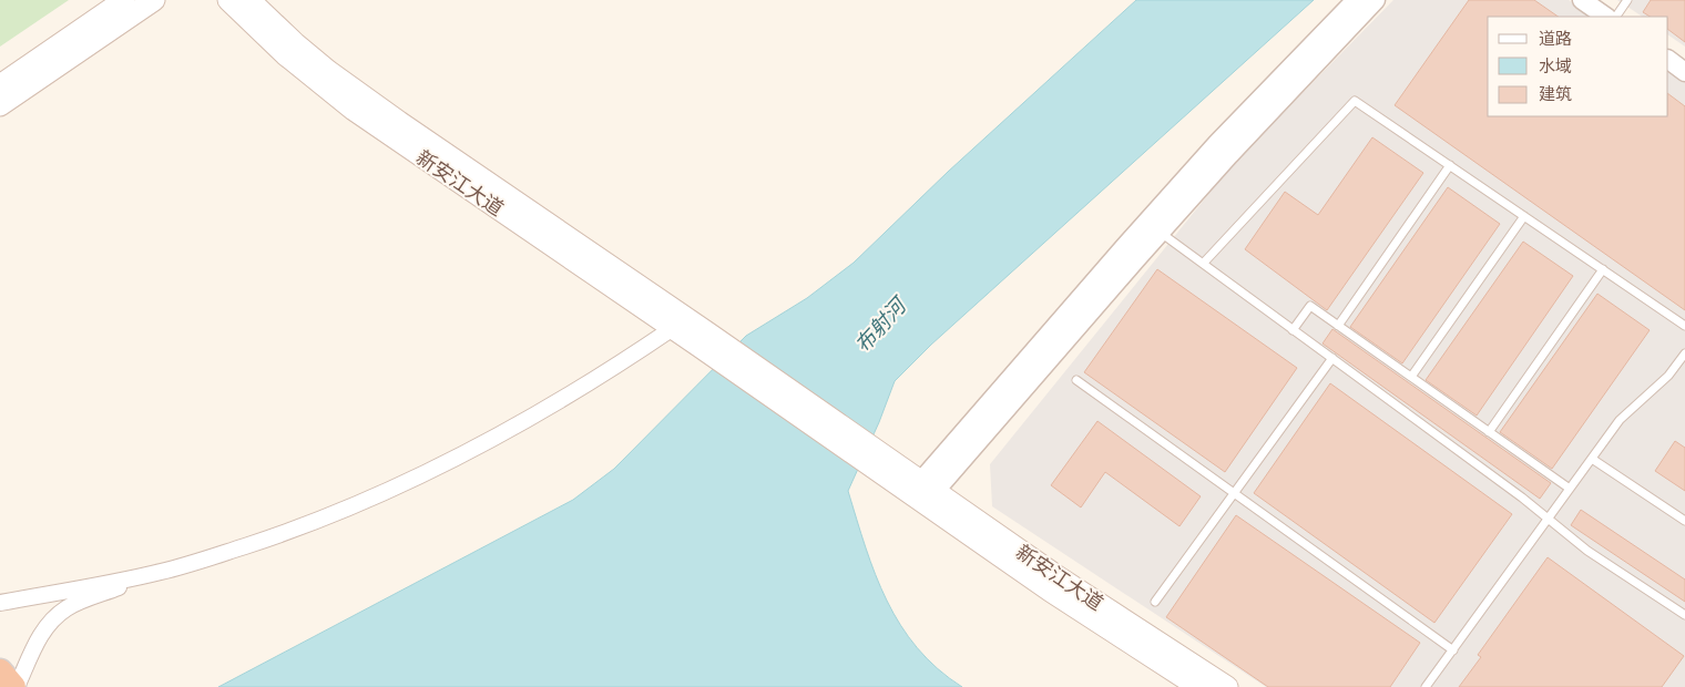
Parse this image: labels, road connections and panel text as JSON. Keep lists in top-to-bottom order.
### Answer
{
  "streets": {
    "main road": ["新安江大道"]
  },
  "water": ["布射河"],
  "legend": ["道路", "水域", "建筑"]
}
